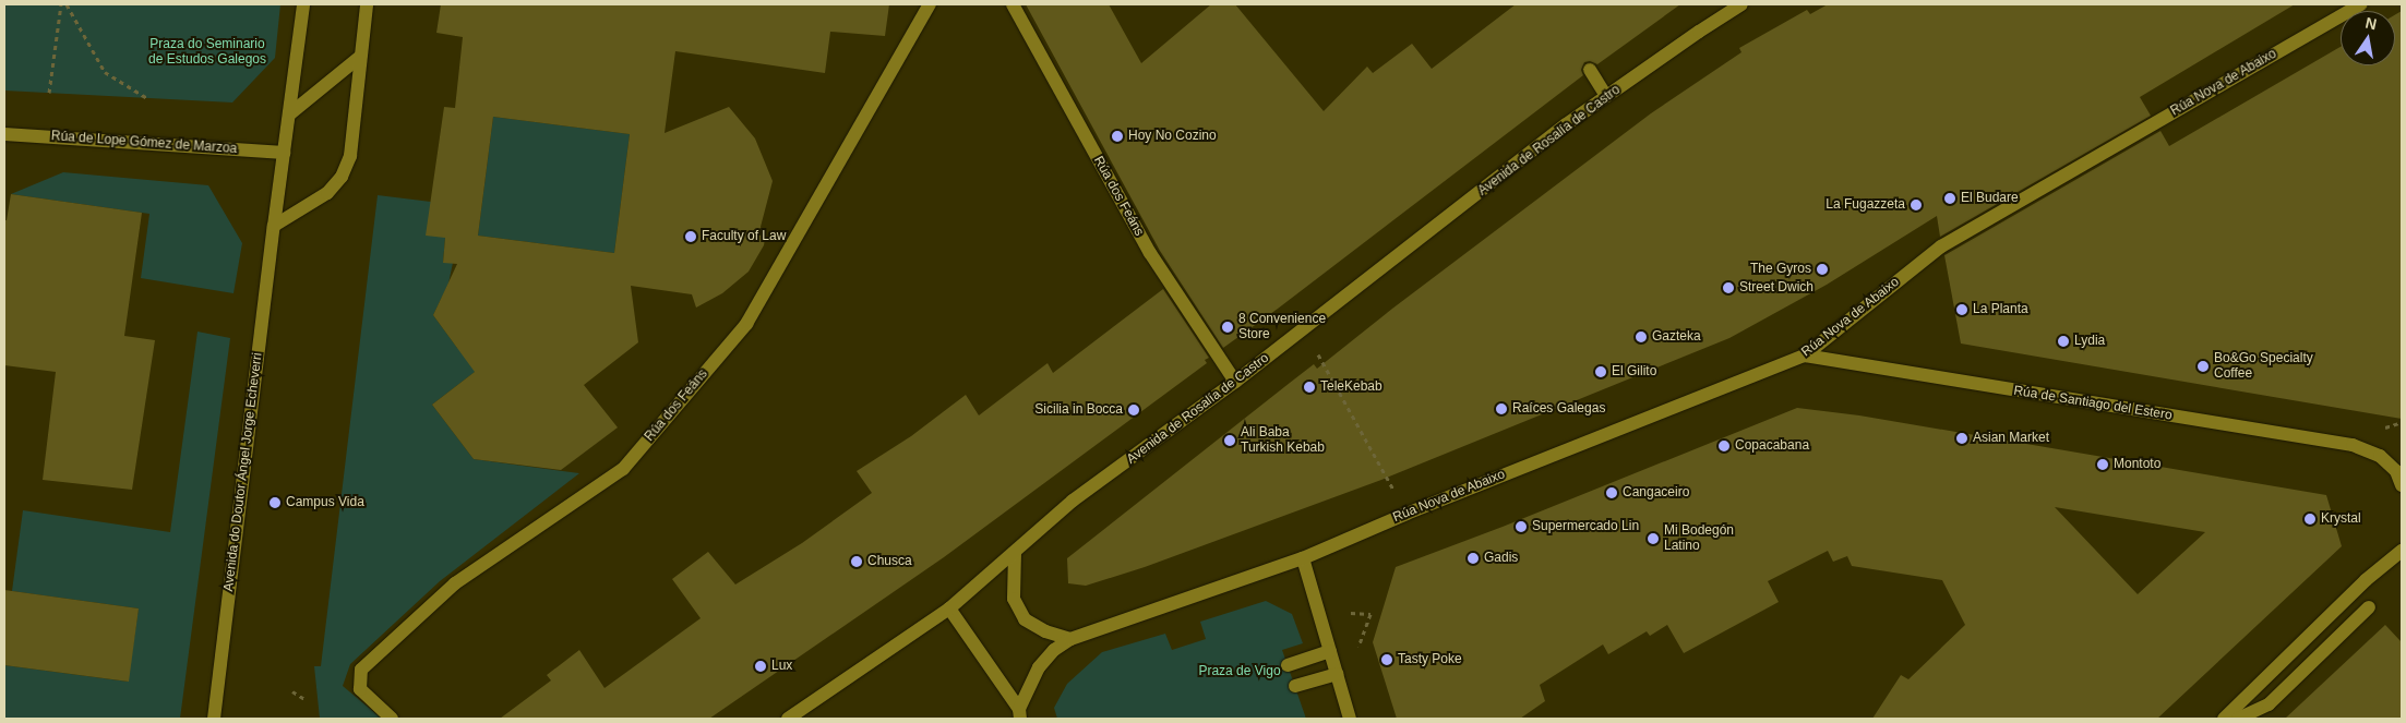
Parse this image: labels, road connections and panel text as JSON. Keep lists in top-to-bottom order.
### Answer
{
  "streets": {
    "street": [
      "Rúa Nova de Abaixo",
      "Avenida de Rosalía de Castro",
      "Rúa de Lope Gómez de Marzoa",
      "Rúa dos Feáns",
      "Rúa de Santiago del Estero",
      "Avenida do Doutor Ángel Jorge Echeverri"
    ]
  },
  "crossings": [
    ["Rúa Nova de Abaixo", "Rúa de Santiago del Estero"],
    ["Avenida de Rosalía de Castro", "Rúa dos Feáns"],
    ["Rúa de Lope Gómez de Marzoa", "Avenida do Doutor Ángel Jorge Echeverri"]
  ],
  "parks": ["Praza do Seminario de Estudos Galegos", "Praza de Vigo"],
  "places": [
    "Hoy No Cozino",
    "El Budare",
    "La Fugazzeta",
    "Faculty of Law",
    "The Gyros",
    "Street Dwich",
    "La Planta",
    "8 Convenience Store",
    "Gazteka",
    "Lydia",
    "Bo&Go Specialty Coffee",
    "El Gilito",
    "TeleKebab",
    "Raíces Galegas",
    "Sicilia in Bocca",
    "Asian Market",
    "Ali Baba Turkish Kebab",
    "Copacabana",
    "Montoto",
    "Cangaceiro",
    "Campus Vida",
    "Krystal",
    "Supermercado Lin",
    "Mi Bodegón Latino",
    "Gadis",
    "Chusca",
    "Tasty Poke",
    "Lux"
  ],
  "north": "top"
}
